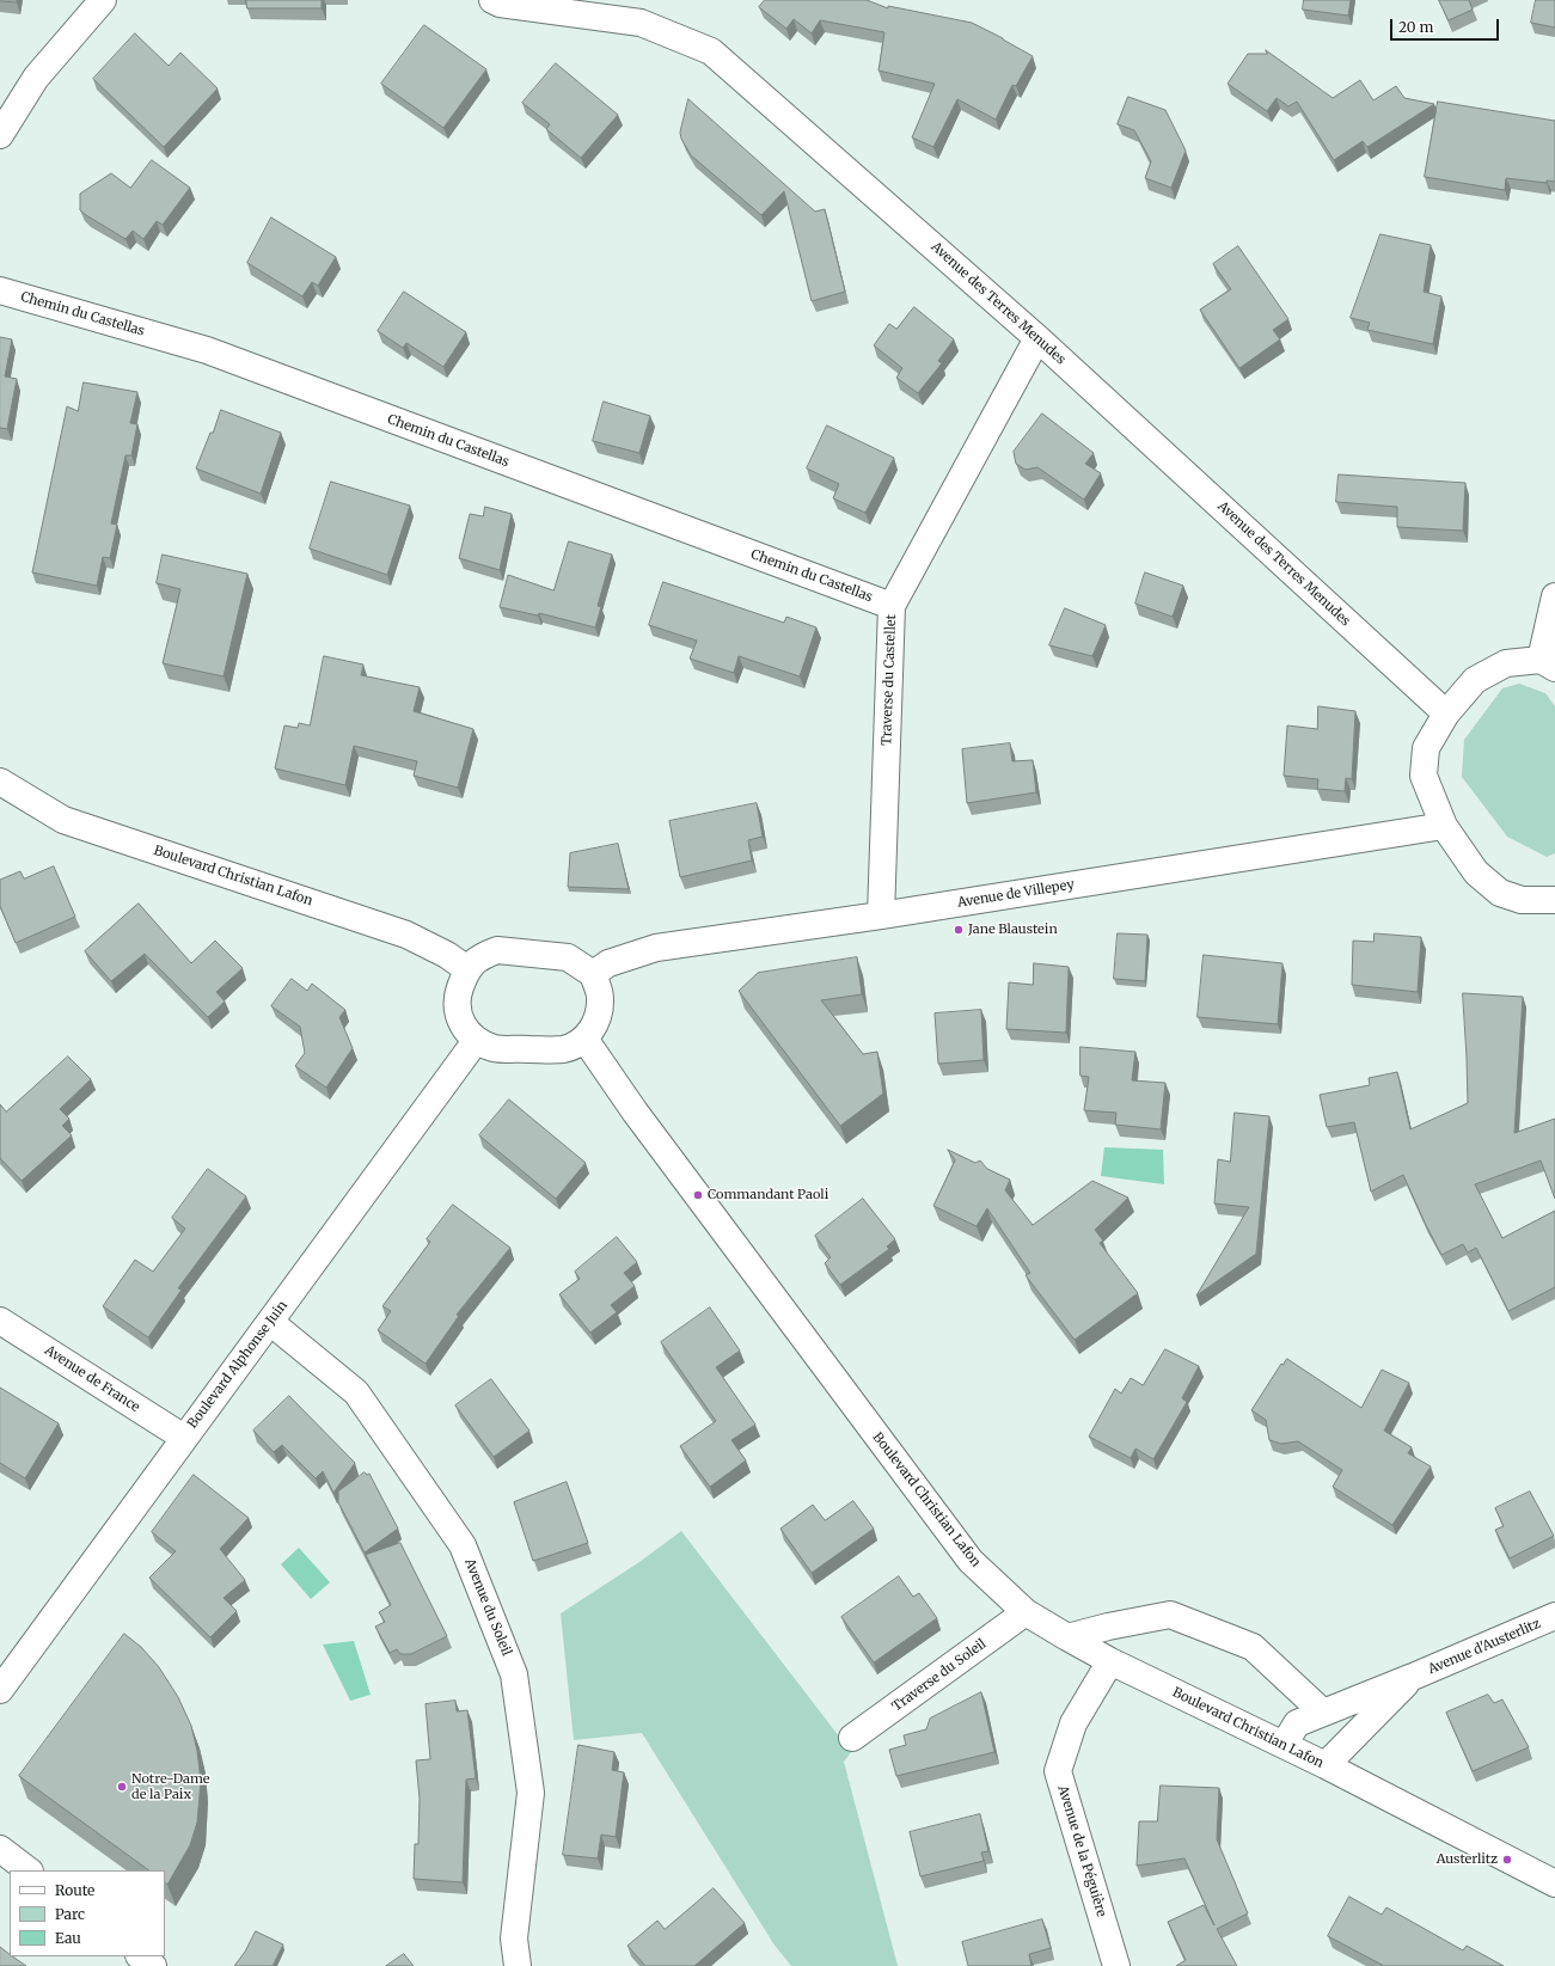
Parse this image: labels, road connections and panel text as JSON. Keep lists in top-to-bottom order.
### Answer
{
  "streets": {
    "street": [
      "Avenue des Terres Menudes",
      "Chemin du Castellas",
      "Traverse du Castellet",
      "Boulevard Christian Lafon",
      "Avenue de Villepey",
      "Boulevard Alphonse Juin",
      "Avenue de France",
      "Avenue du Soleil",
      "Avenue d'Austerlitz",
      "Traverse du Soleil",
      "Avenue de la Péguière"
    ]
  },
  "crossings": [
    ["Avenue des Terres Menudes", "Traverse du Castellet"],
    ["Chemin du Castellas", "Traverse du Castellet"],
    ["Traverse du Castellet", "Avenue de Villepey"],
    ["Boulevard Christian Lafon", "Avenue de Villepey"],
    ["Boulevard Christian Lafon", "Boulevard Alphonse Juin"],
    ["Boulevard Christian Lafon", "Avenue d'Austerlitz"],
    ["Boulevard Christian Lafon", "Traverse du Soleil"],
    ["Boulevard Christian Lafon", "Avenue de la Péguière"],
    ["Avenue de Villepey", "Boulevard Alphonse Juin"],
    ["Boulevard Alphonse Juin", "Avenue de France"],
    ["Boulevard Alphonse Juin", "Avenue du Soleil"]
  ],
  "places": [
    "Jane Blaustein",
    "Commandant Paoli",
    "Notre-Dame de la Paix",
    "Austerlitz"
  ],
  "legend": ["Route", "Parc", "Eau"],
  "scale_bar": "20 m"
}
